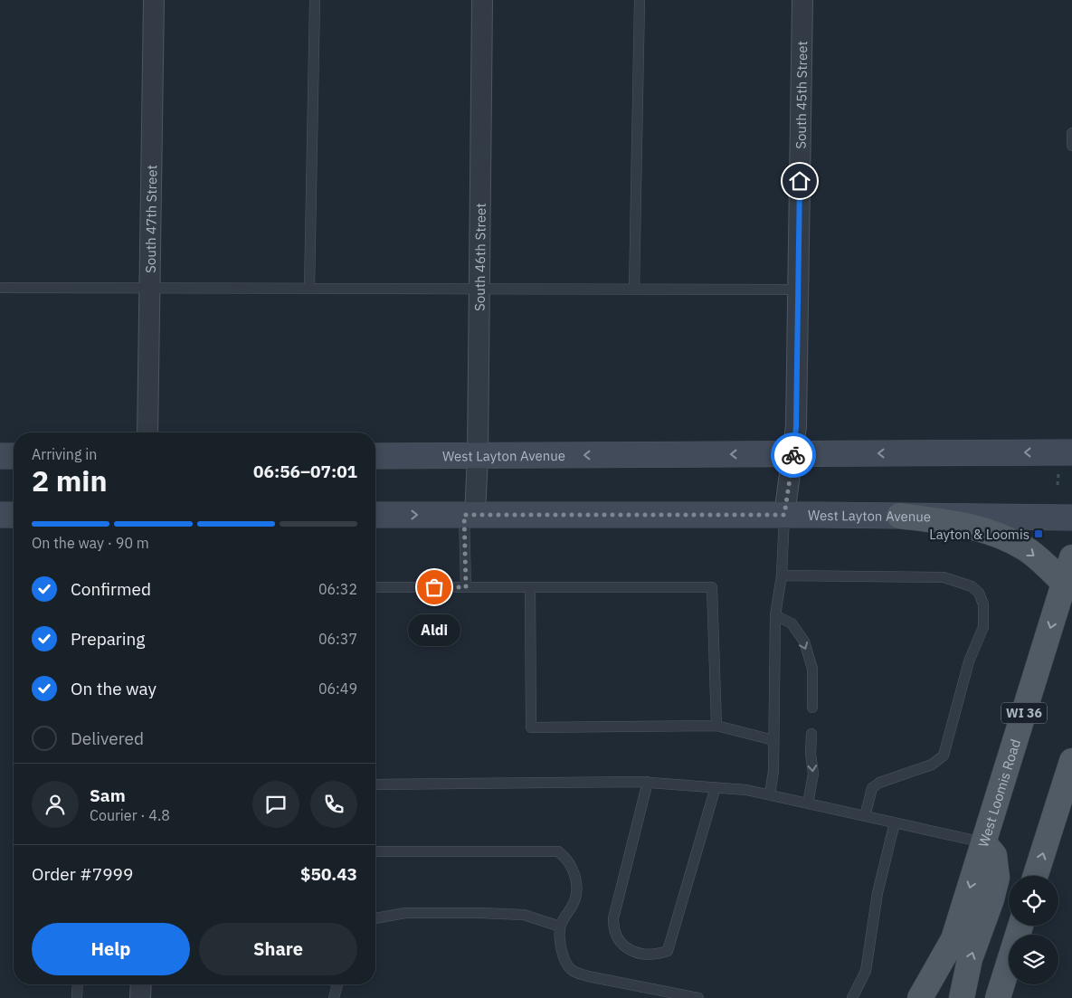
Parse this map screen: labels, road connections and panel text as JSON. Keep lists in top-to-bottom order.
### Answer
{
  "streets": {
    "main road": ["West Layton Avenue", "WI 36", "West Loomis Road"],
    "street": ["South 45th Street", "South 47th Street", "South 46th Street"]
  },
  "crossings": [
    ["South 45th Street", "West Layton Avenue"],
    ["South 46th Street", "West Layton Avenue"]
  ],
  "places": {
    "transit": ["Layton & Loomis"],
    "other": ["Aldi"]
  },
  "page": {
    "heading": ["2 min", "Arriving in", "06:56–07:01"],
    "panel": [
      "Sam",
      "Courier · 4.8",
      "Order #7999",
      "$50.43"
    ],
    "bar": "On the way · 90 m",
    "list": [
      ["Confirmed", "06:32"],
      ["Preparing", "06:37"],
      ["On the way", "06:49"],
      "Delivered"
    ],
    "bubble": "Aldi",
    "buttons": ["Help", "Share"]
  }
}
